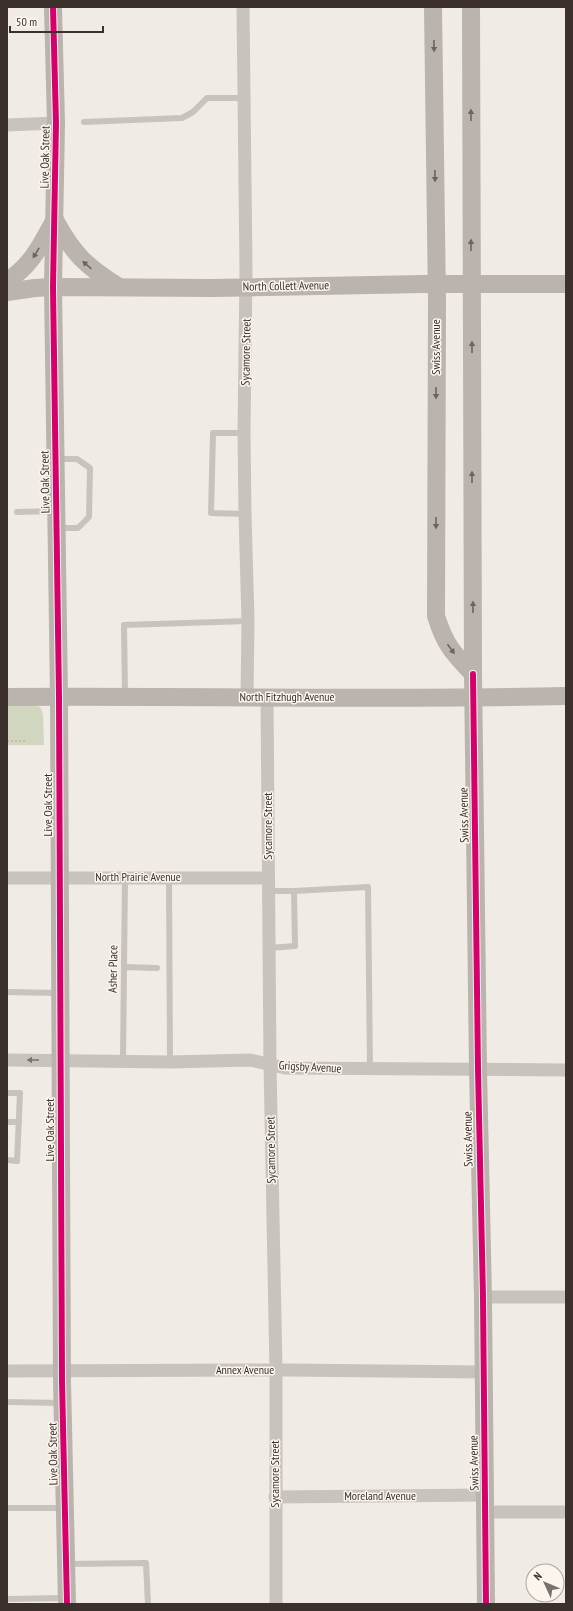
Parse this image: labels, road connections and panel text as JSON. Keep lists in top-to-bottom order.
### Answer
{
  "streets": {
    "street": [
      "Live Oak Street",
      "North Collett Avenue",
      "Swiss Avenue",
      "Sycamore Street",
      "North Fitzhugh Avenue",
      "North Prairie Avenue",
      "Grigsby Avenue",
      "Annex Avenue",
      "Moreland Avenue"
    ],
    "lane": ["Asher Place"]
  },
  "crossings": [
    ["Live Oak Street", "North Collett Avenue"],
    ["Live Oak Street", "North Fitzhugh Avenue"],
    ["Live Oak Street", "North Prairie Avenue"],
    ["Live Oak Street", "Grigsby Avenue"],
    ["Live Oak Street", "Annex Avenue"],
    ["North Collett Avenue", "Swiss Avenue"],
    ["North Collett Avenue", "Sycamore Street"],
    ["Swiss Avenue", "North Fitzhugh Avenue"],
    ["Swiss Avenue", "Grigsby Avenue"],
    ["Swiss Avenue", "Annex Avenue"],
    ["Swiss Avenue", "Moreland Avenue"],
    ["Sycamore Street", "North Fitzhugh Avenue"],
    ["Sycamore Street", "North Prairie Avenue"],
    ["Sycamore Street", "Grigsby Avenue"],
    ["Sycamore Street", "Annex Avenue"],
    ["Sycamore Street", "Moreland Avenue"],
    ["North Prairie Avenue", "Asher Place"],
    ["Asher Place", "Grigsby Avenue"]
  ],
  "scale_bar": "50 m",
  "north": "top left"
}
